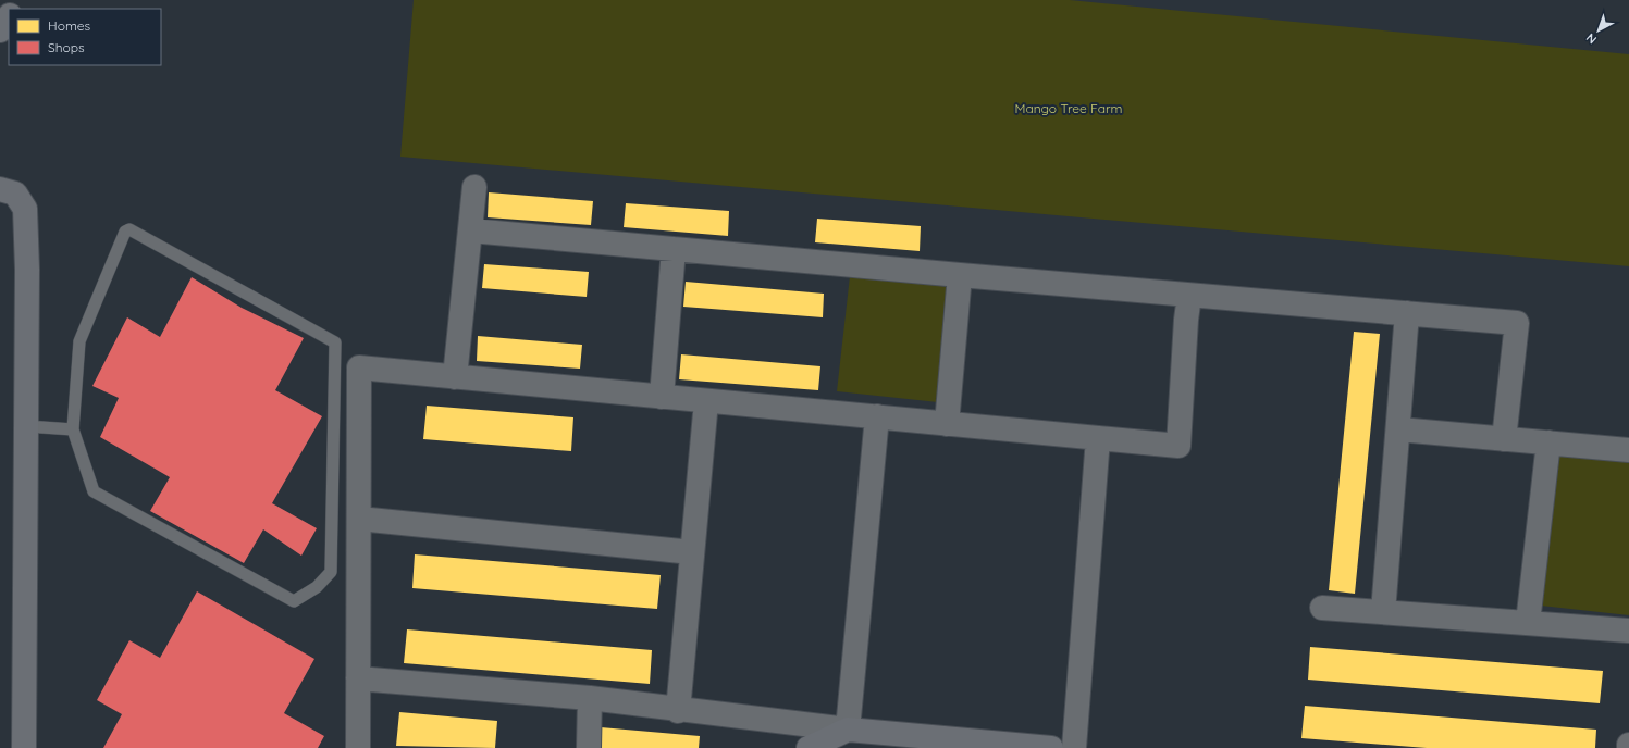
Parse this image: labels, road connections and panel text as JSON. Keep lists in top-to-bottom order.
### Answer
{
  "parks": ["Mango Tree Farm"],
  "legend": ["Homes", "Shops"],
  "north": "bottom left"
}
